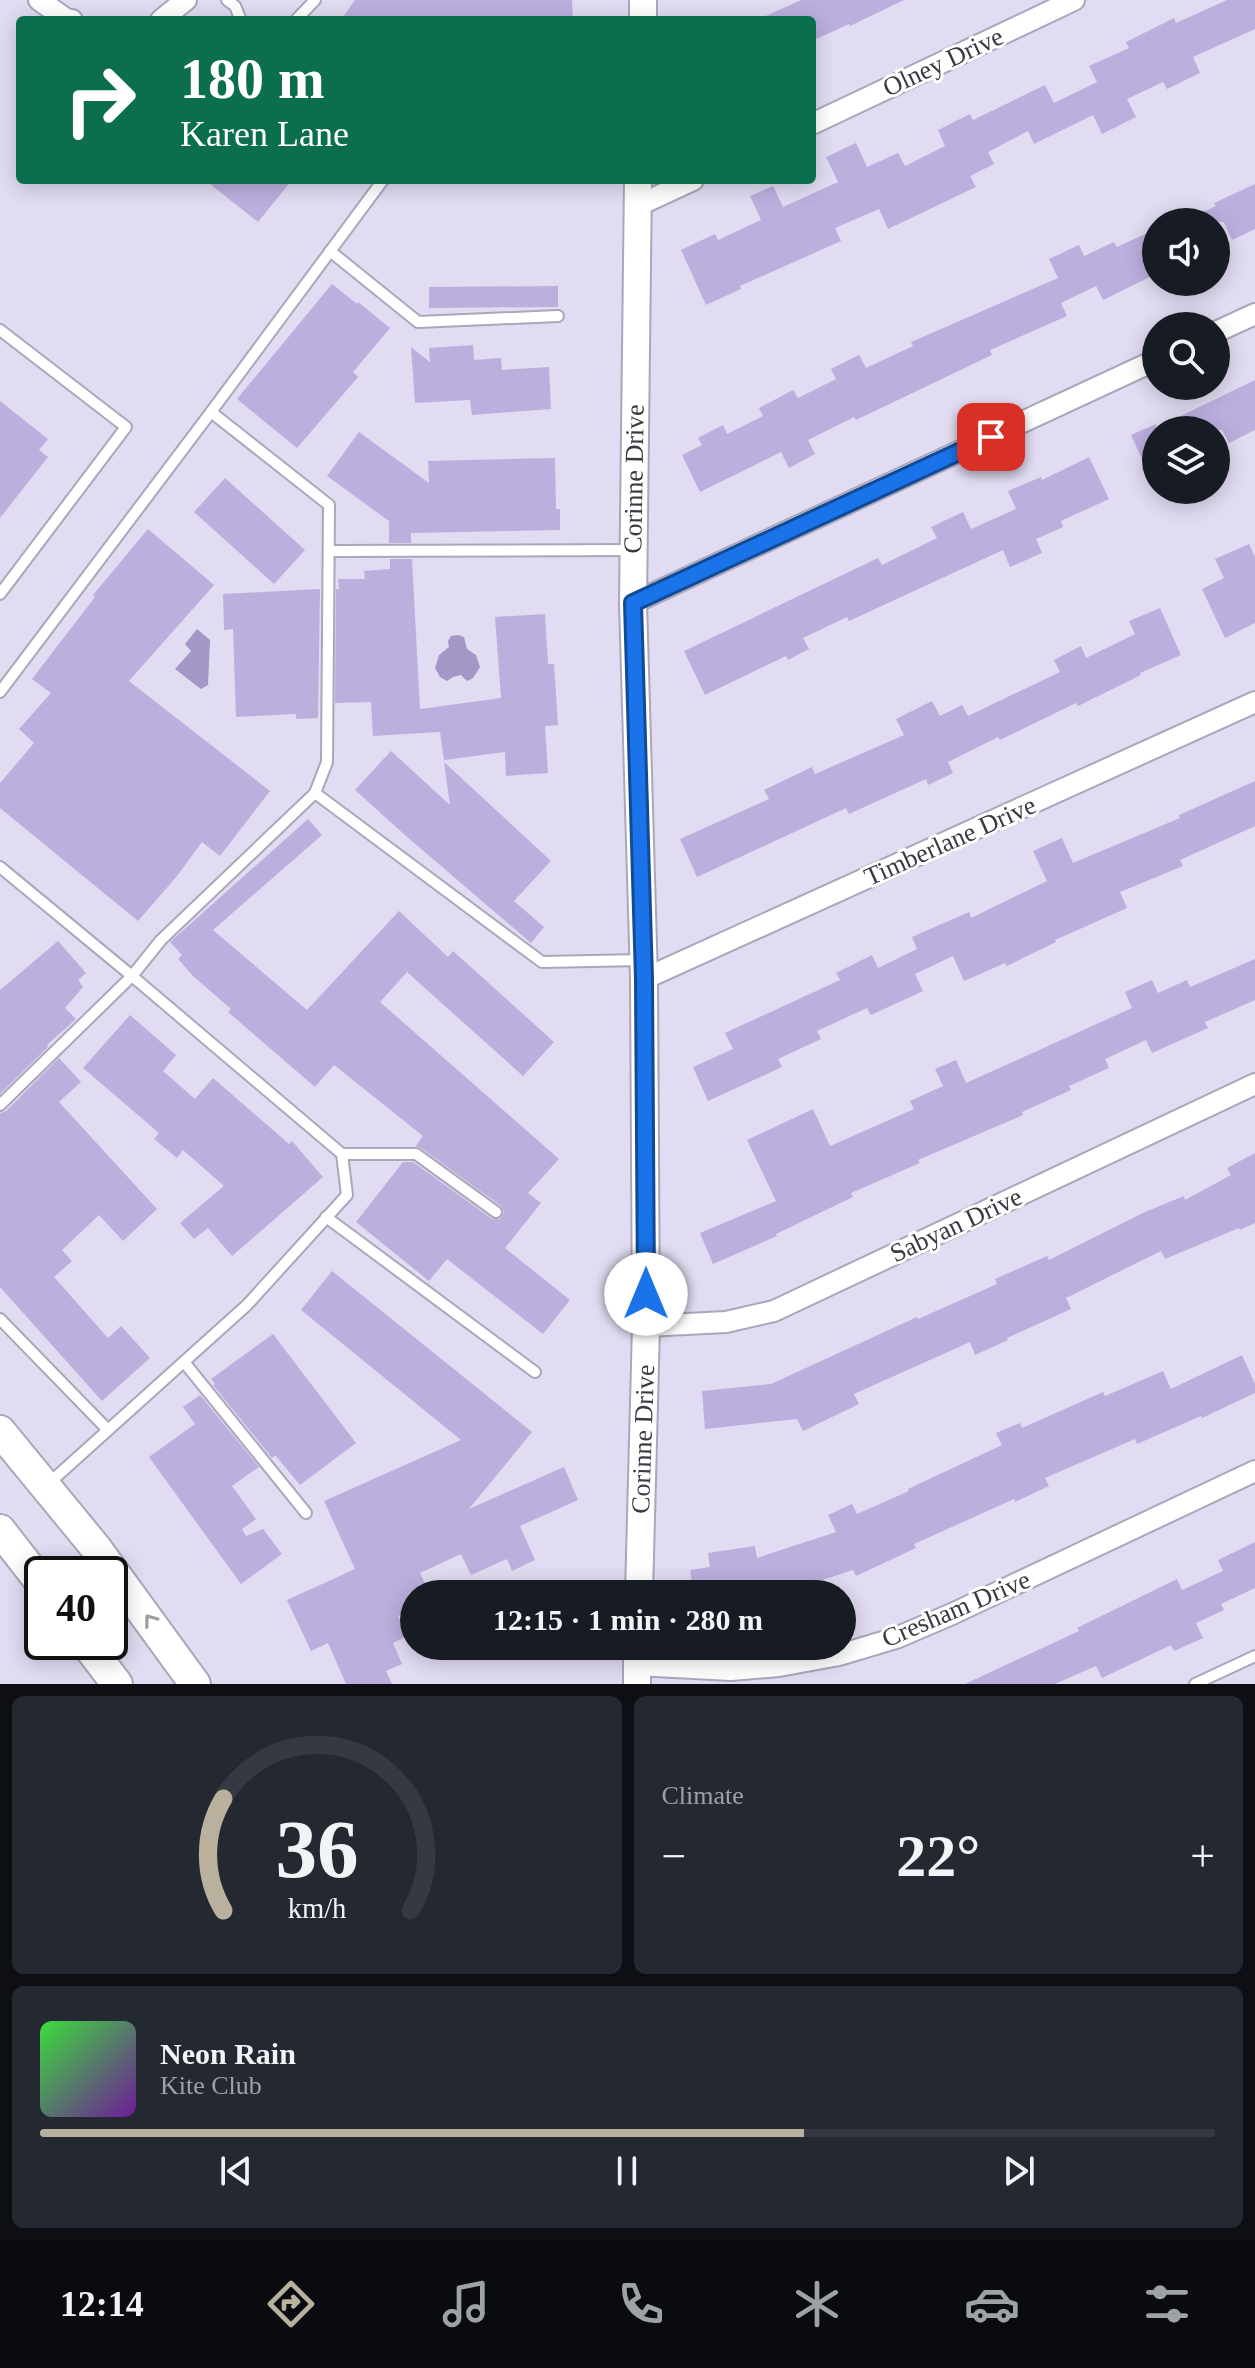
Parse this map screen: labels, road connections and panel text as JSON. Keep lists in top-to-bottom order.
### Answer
{
  "streets": {
    "street": [
      "Olney Drive",
      "Corinne Drive",
      "Timberlane Drive",
      "Sabyan Drive",
      "Cresham Drive"
    ]
  },
  "crossings": [
    ["Corinne Drive", "Timberlane Drive"],
    ["Corinne Drive", "Sabyan Drive"]
  ],
  "page": {
    "turn": ["180 m", "Karen Lane"],
    "limit": "40",
    "trip": "12:15 · 1 min · 280 m",
    "tile": "Climate",
    "heat": ["−", "22°", "+"],
    "song": ["Neon Rain", "Kite Club"],
    "tabs": "12:14",
    "gauge": ["36", "km/h"]
  }
}
